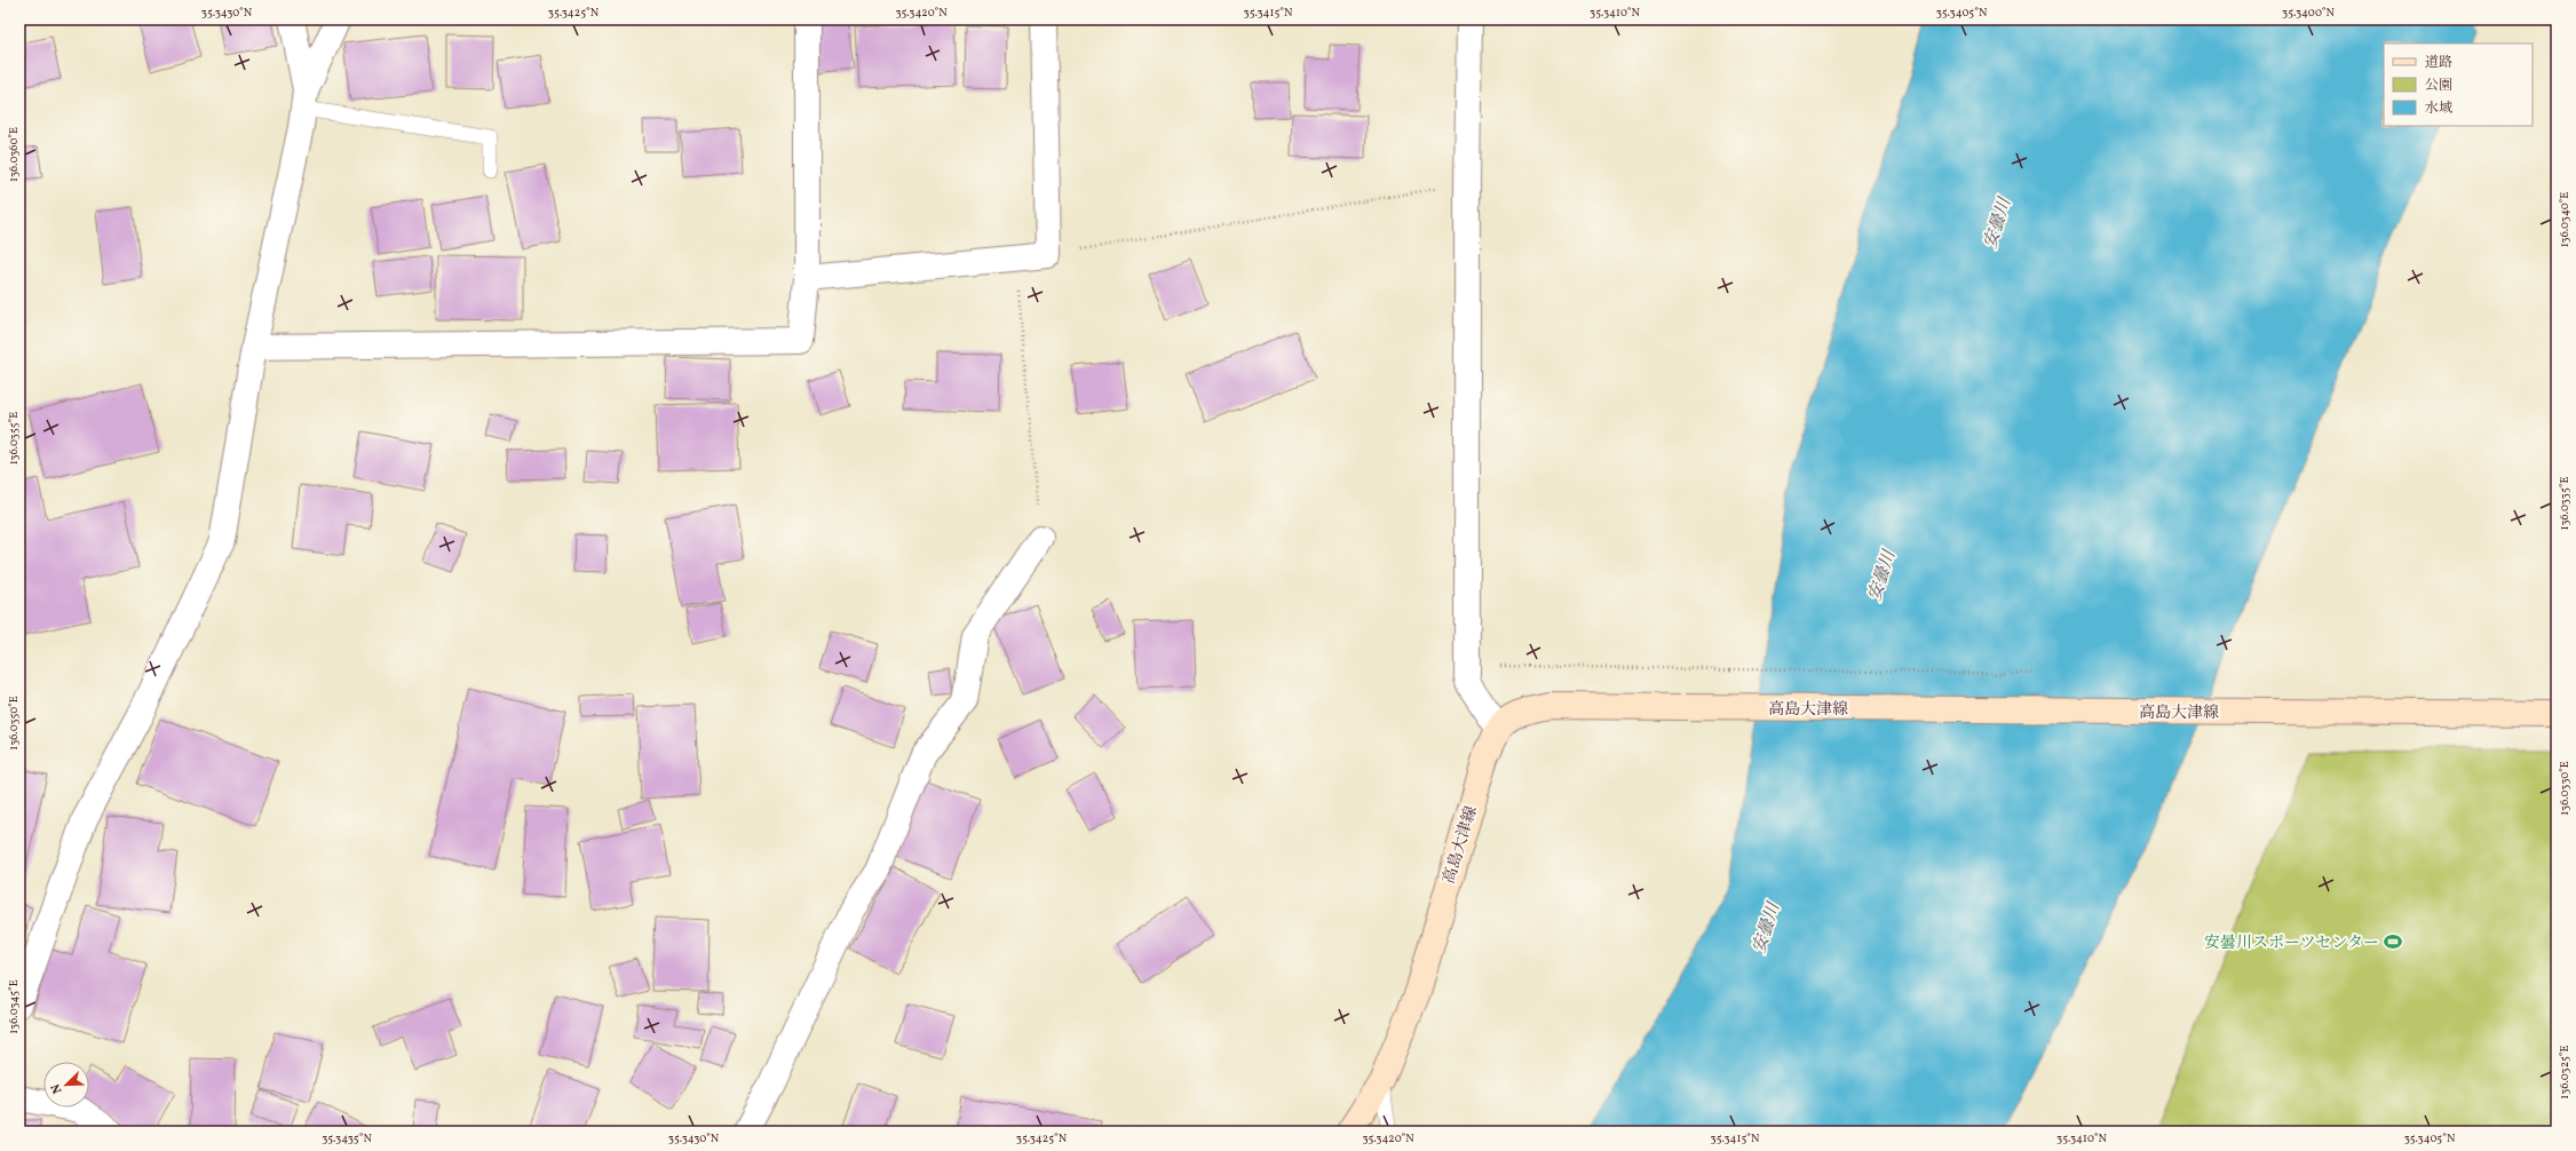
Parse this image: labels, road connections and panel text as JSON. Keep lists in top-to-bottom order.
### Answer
{
  "streets": {
    "main road": ["高島大津線"]
  },
  "water": ["安曇川"],
  "places": {
    "sports": ["安曇川スポーツセンター"]
  },
  "legend": ["道路", "公園", "水域"],
  "north": "bottom left",
  "coordinates": [
    "35.3430°N",
    "35.3425°N",
    "35.3420°N",
    "35.3415°N",
    "35.3410°N",
    "35.3405°N",
    "35.3400°N",
    "136.0360°E",
    "136.0340°E",
    "136.0355°E",
    "136.0335°E",
    "136.0350°E",
    "136.0330°E",
    "136.0345°E",
    "136.0325°E",
    "35.3435°N"
  ]
}
